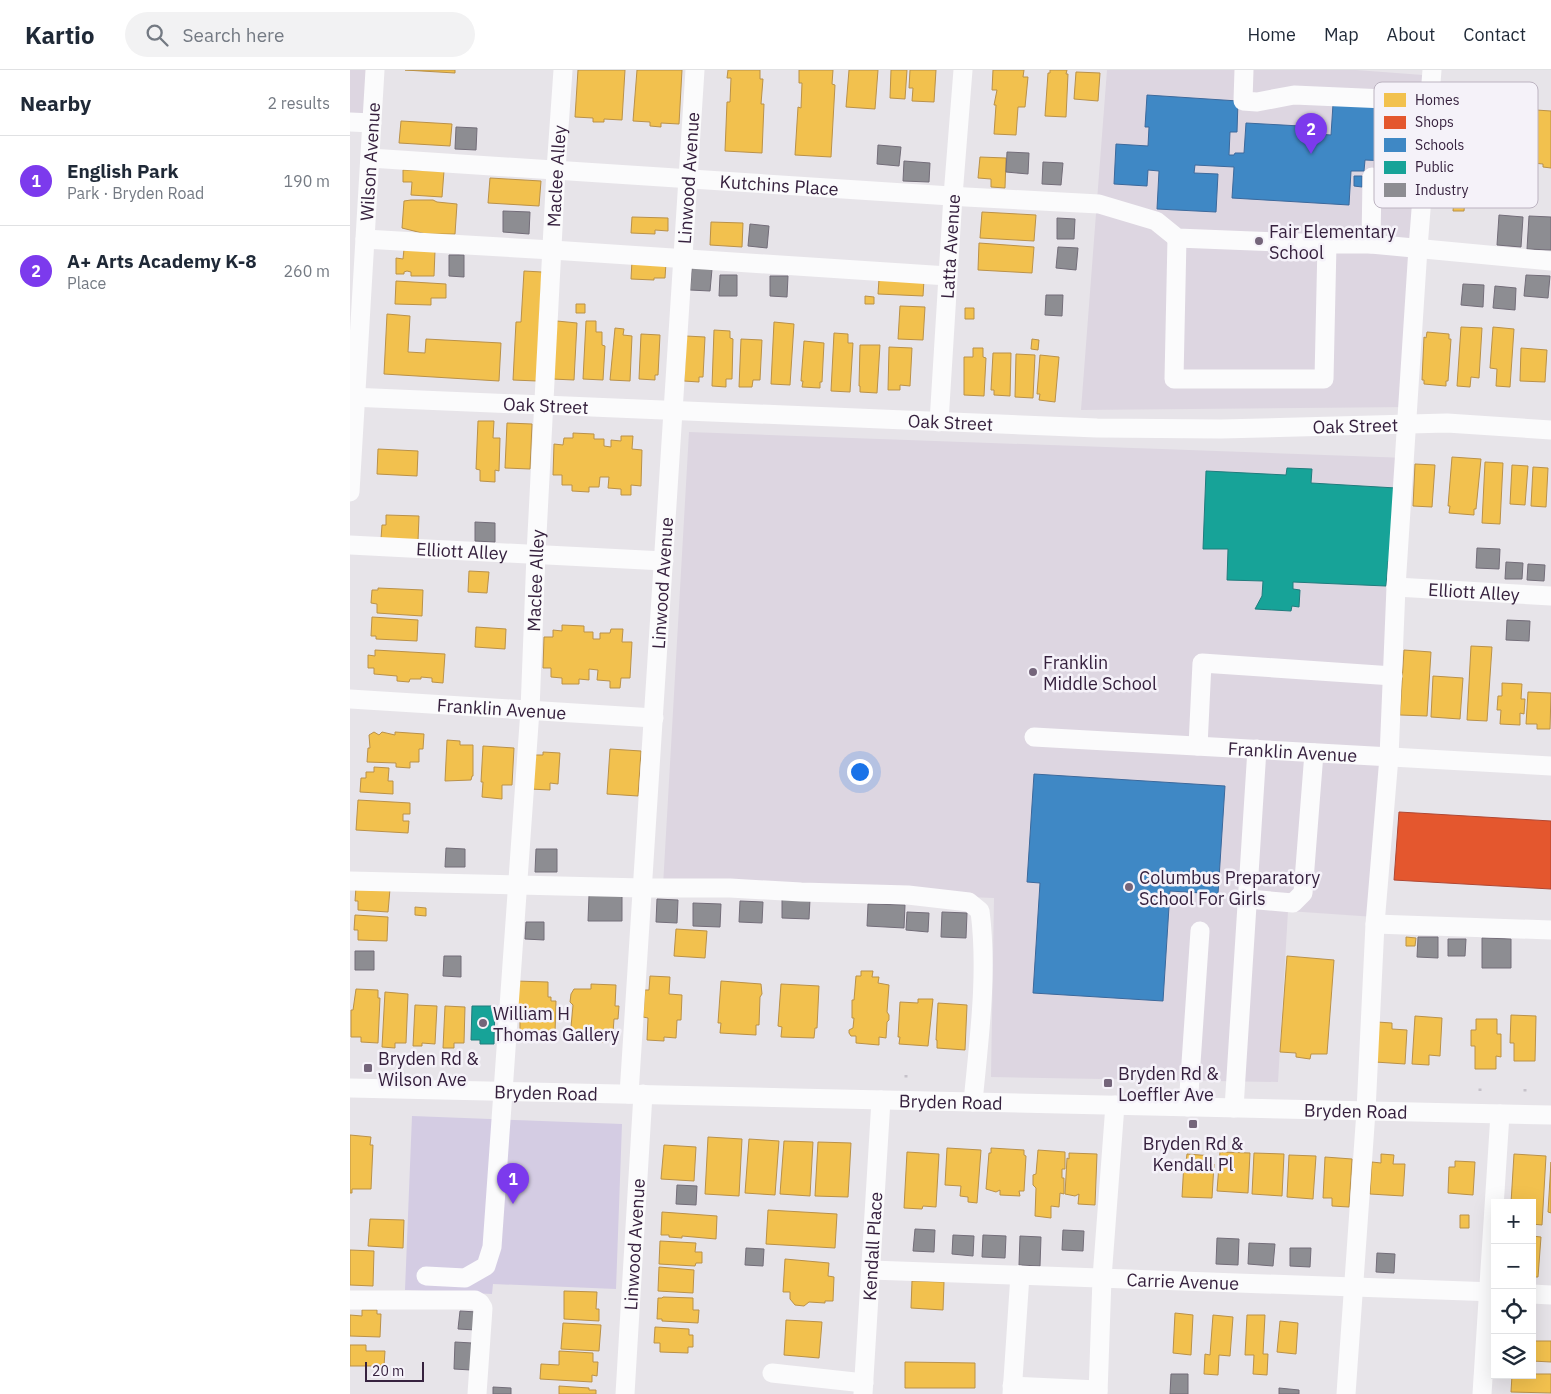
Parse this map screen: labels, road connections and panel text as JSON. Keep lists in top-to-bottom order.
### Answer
{
  "streets": {
    "street": [
      "Wilson Avenue",
      "Maclee Alley",
      "Linwood Avenue",
      "Kutchins Place",
      "Latta Avenue",
      "Oak Street",
      "Elliott Alley",
      "Franklin Avenue",
      "Bryden Road",
      "Kendall Place",
      "Carrie Avenue"
    ]
  },
  "crossings": [
    ["Wilson Avenue", "Kutchins Place"],
    ["Wilson Avenue", "Oak Street"],
    ["Maclee Alley", "Kutchins Place"],
    ["Maclee Alley", "Oak Street"],
    ["Maclee Alley", "Elliott Alley"],
    ["Maclee Alley", "Franklin Avenue"],
    ["Maclee Alley", "Bryden Road"],
    ["Linwood Avenue", "Kutchins Place"],
    ["Linwood Avenue", "Oak Street"],
    ["Linwood Avenue", "Elliott Alley"],
    ["Linwood Avenue", "Franklin Avenue"],
    ["Linwood Avenue", "Bryden Road"],
    ["Kutchins Place", "Latta Avenue"],
    ["Latta Avenue", "Oak Street"],
    ["Bryden Road", "Kendall Place"],
    ["Kendall Place", "Carrie Avenue"]
  ],
  "places": {
    "other": [
      "Fair Elementary School",
      "Franklin Middle School",
      "Columbus Preparatory School For Girls",
      "William H Thomas Gallery"
    ],
    "transit": ["Bryden Rd & Wilson Ave", "Bryden Rd & Loeffler Ave", "Bryden Rd & Kendall Pl"]
  },
  "legend": [
    "Homes",
    "Shops",
    "Schools",
    "Public",
    "Industry"
  ],
  "scale_bar": "20 m",
  "page": {
    "header": "Kartio",
    "search": "Search here",
    "nav": [
      "Home",
      "Map",
      "About",
      "Contact"
    ],
    "heading": ["Nearby", "2 results"],
    "pins": ["2", "1"],
    "list": [
      {
        "mark": "1",
        "name": "English Park",
        "note": "Park · Bryden Road",
        "value": "190 m"
      },
      {
        "mark": "2",
        "name": "A+ Arts Academy K-8",
        "note": "Place",
        "value": "260 m"
      }
    ],
    "map_buttons": ["+", "−"],
    "scale": "20 m"
  }
}
